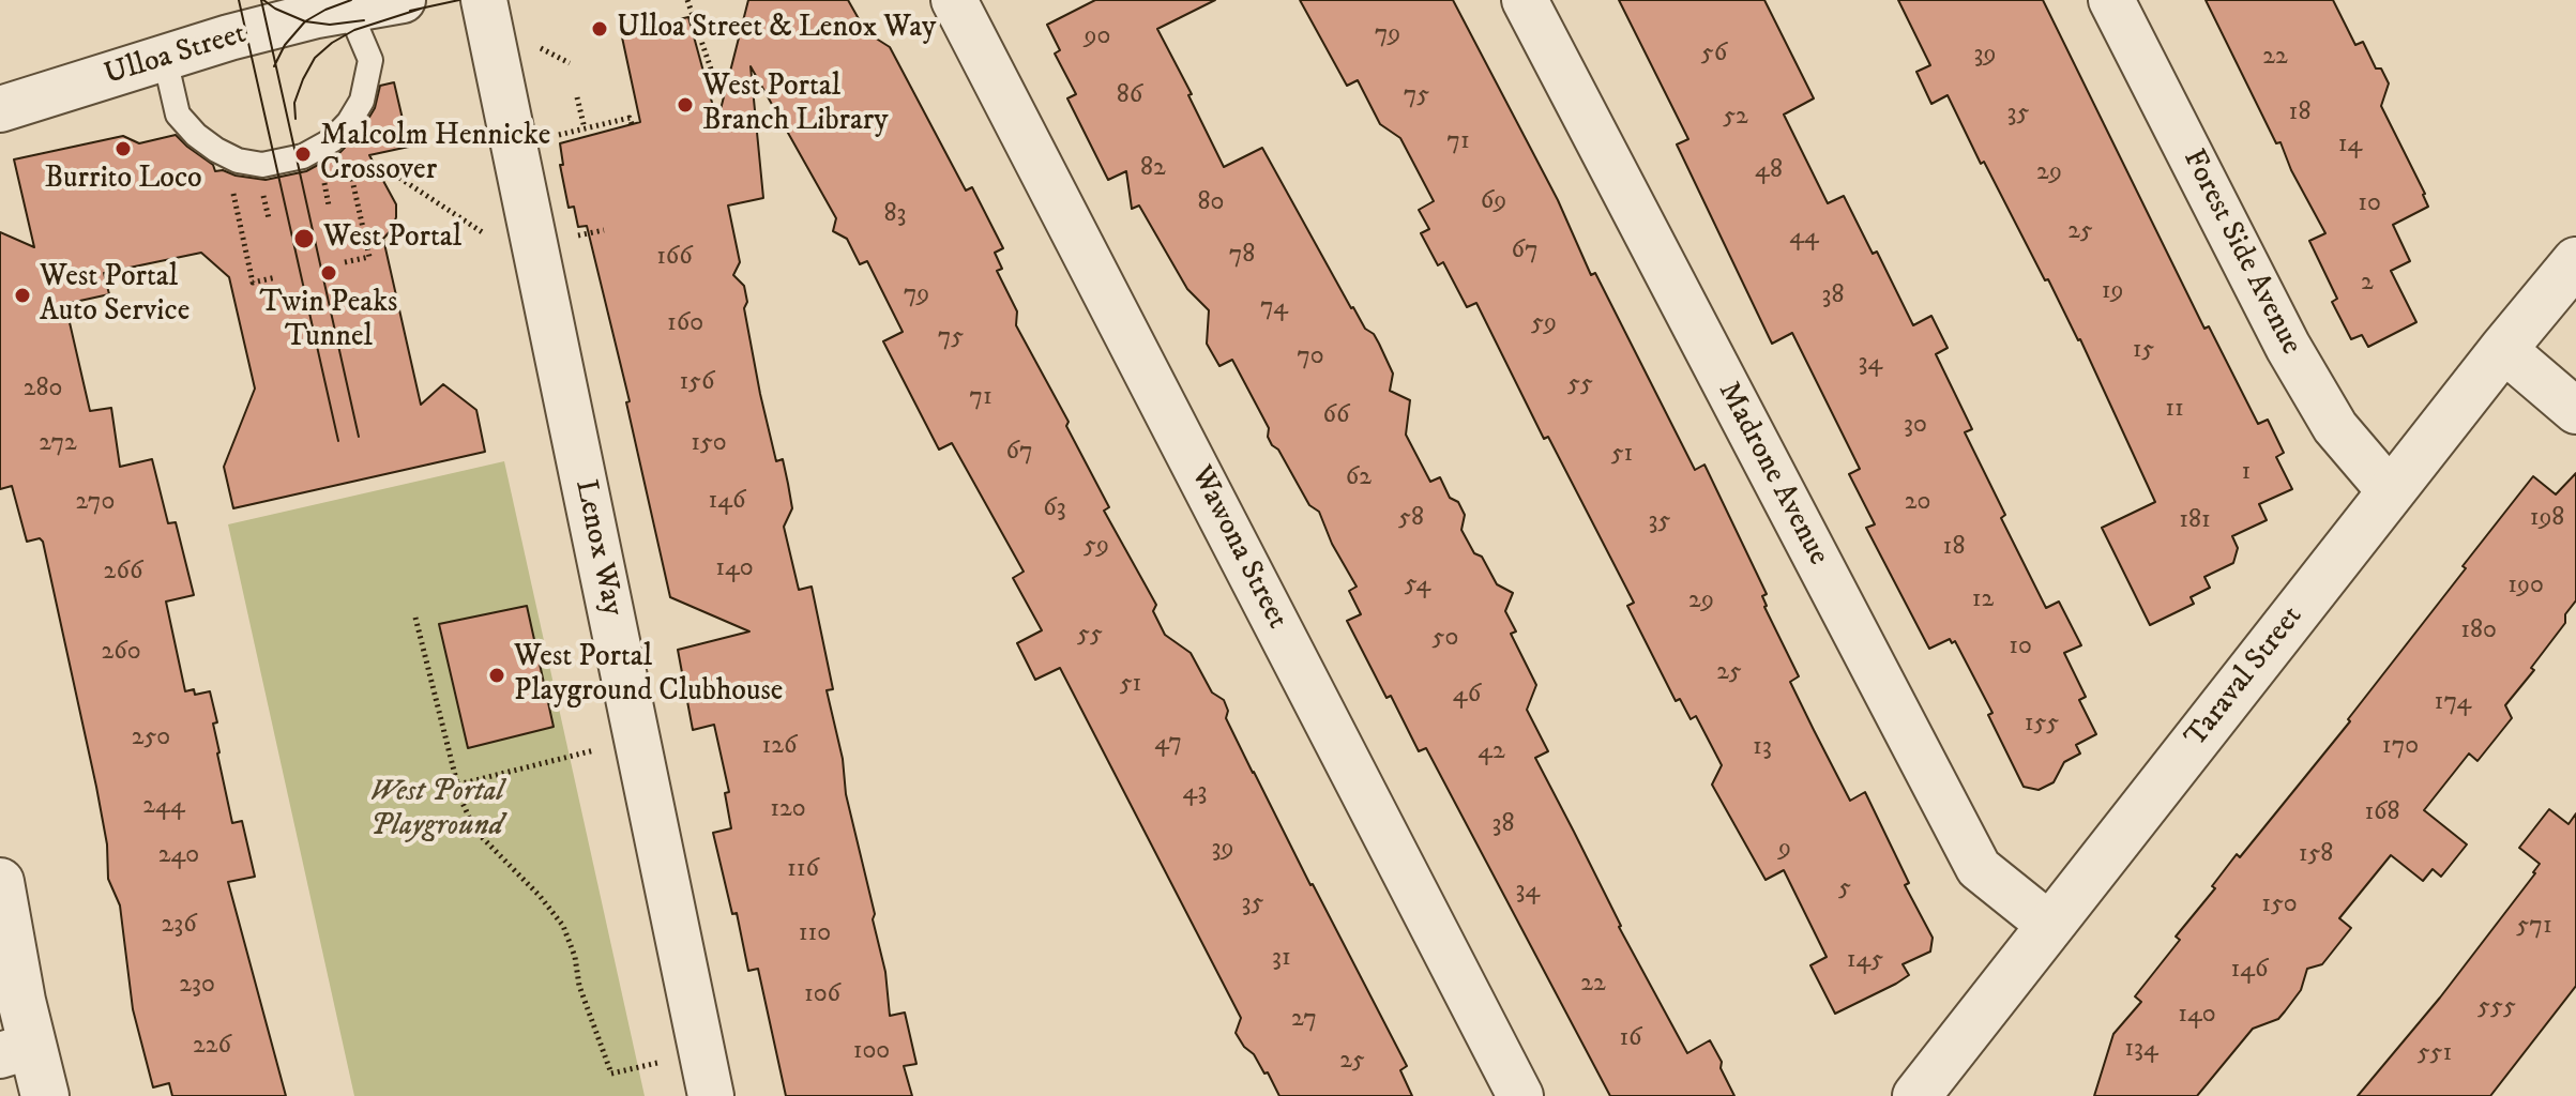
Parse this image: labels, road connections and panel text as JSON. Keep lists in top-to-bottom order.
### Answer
{
  "streets": {
    "street": [
      "Ulloa Street",
      "Forest Side Avenue",
      "Madrone Avenue",
      "Lenox Way",
      "Wawona Street",
      "Taraval Street"
    ]
  },
  "crossings": [
    ["Forest Side Avenue", "Taraval Street"],
    ["Madrone Avenue", "Taraval Street"]
  ],
  "parks": ["West Portal Playground"],
  "places": [
    "Ulloa Street & Lenox Way",
    "West Portal Branch Library",
    "Burrito Loco",
    "Malcolm Hennicke Crossover",
    "West Portal",
    "Twin Peaks Tunnel",
    "West Portal Auto Service",
    "West Portal Playground Clubhouse"
  ],
  "house_numbers": [
    "79",
    "90",
    "56",
    "39",
    "22",
    "86",
    "75",
    "18",
    "35",
    "52",
    "71",
    "14",
    "82",
    "48",
    "29",
    "69",
    "80",
    "10",
    "83",
    "25",
    "44",
    "67",
    "78",
    "166",
    "2",
    "19",
    "79",
    "38",
    "74",
    "160",
    "59",
    "75",
    "15",
    "70",
    "34",
    "156",
    "55",
    "280",
    "71",
    "11",
    "66",
    "30",
    "272",
    "150",
    "67",
    "51",
    "1",
    "62",
    "146",
    "270",
    "20",
    "63",
    "58",
    "198",
    "181",
    "35",
    "59",
    "18",
    "140",
    "266",
    "54",
    "190",
    "12",
    "29",
    "180",
    "55",
    "50",
    "10",
    "260",
    "25",
    "51",
    "46",
    "174",
    "155",
    "250",
    "47",
    "126",
    "170",
    "13",
    "42",
    "43",
    "244",
    "120",
    "168",
    "38",
    "39",
    "9",
    "158",
    "240",
    "116",
    "5",
    "34",
    "35",
    "150",
    "236",
    "571",
    "110",
    "31",
    "145",
    "146",
    "22",
    "230",
    "106",
    "555",
    "140",
    "27",
    "16",
    "226",
    "134",
    "100",
    "551",
    "25"
  ]
}
